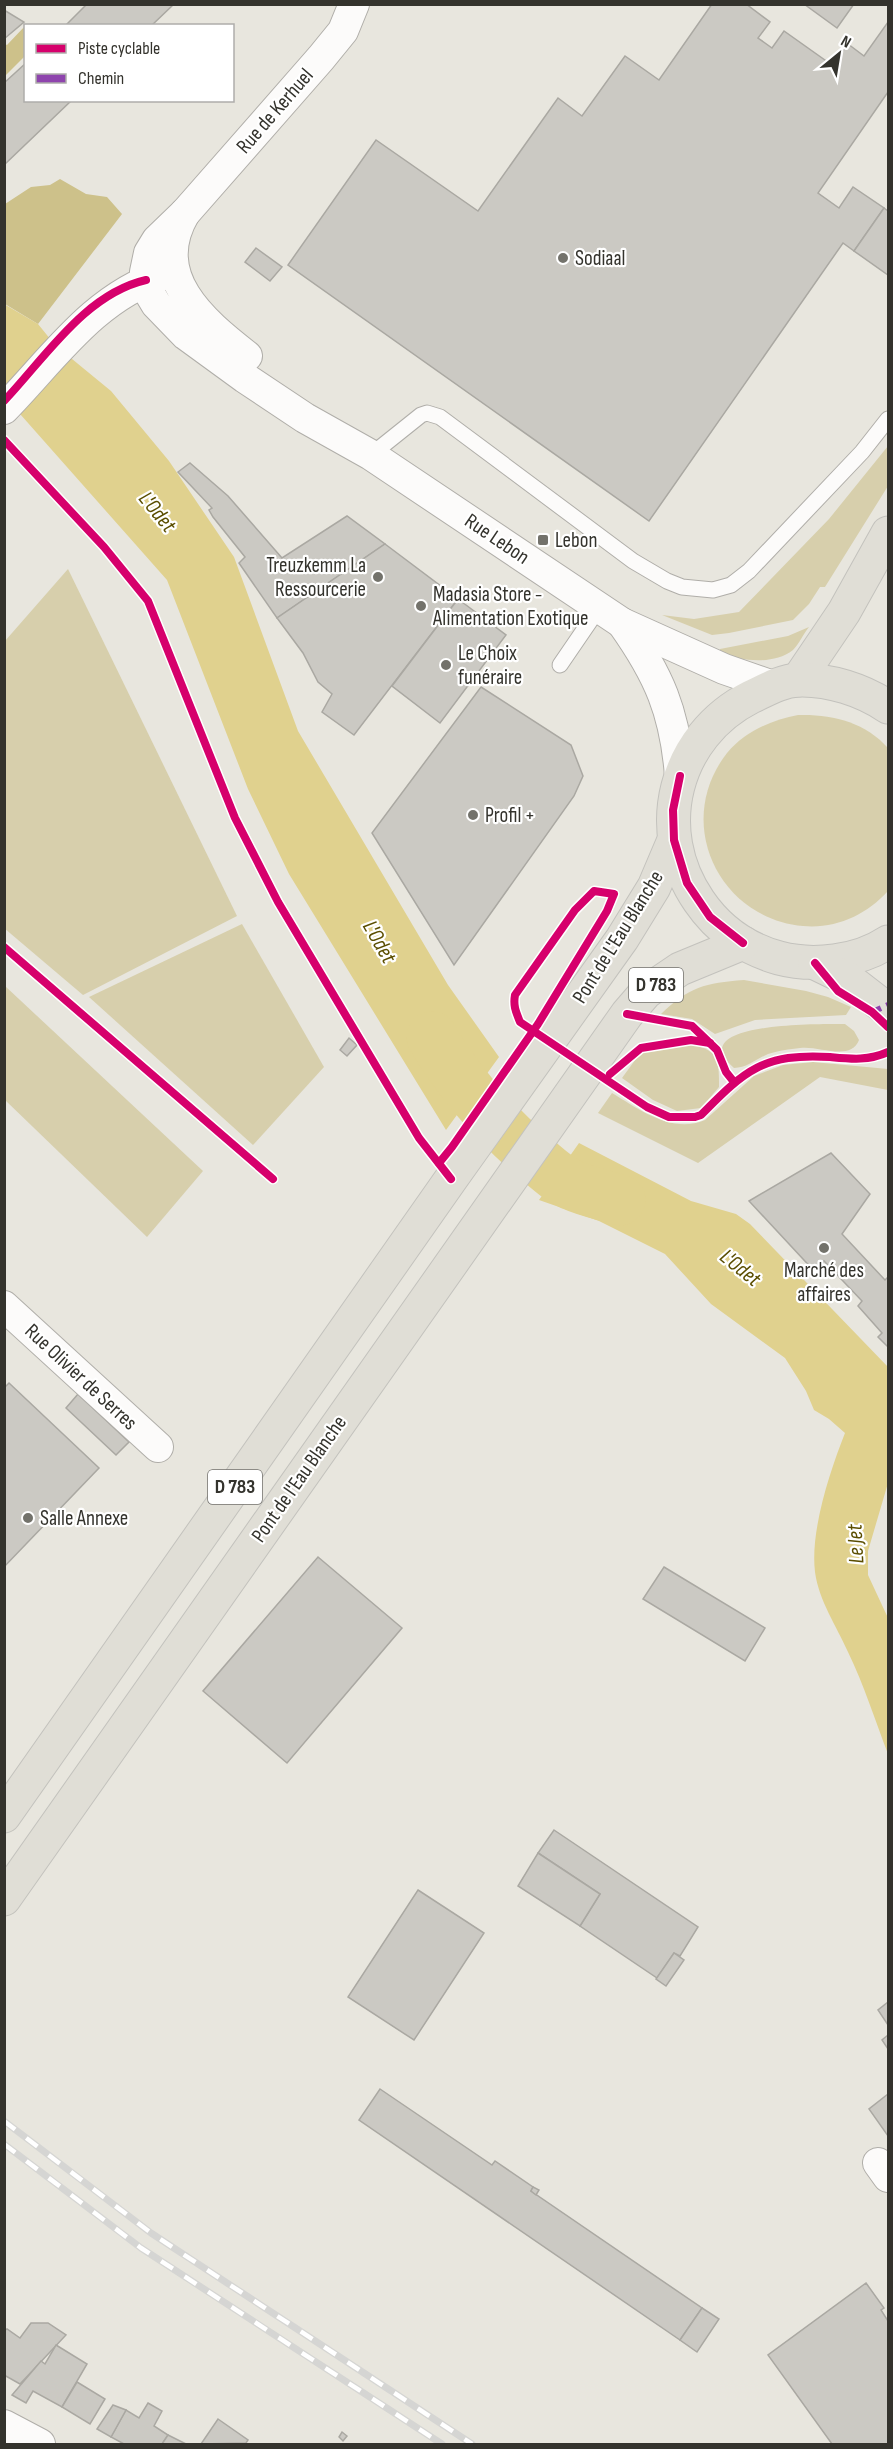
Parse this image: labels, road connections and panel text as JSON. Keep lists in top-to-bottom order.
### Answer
{
  "streets": {
    "main road": ["Pont de L'Eau Blanche", "D 783", "Pont de l'Eau Blanche"],
    "street": ["Rue de Kerhuel", "Rue Lebon", "Rue Olivier de Serres"]
  },
  "crossings": [
    ["Rue de Kerhuel", "Rue Lebon"]
  ],
  "water": ["L'Odet", "Le Jet"],
  "places": {
    "other": [
      "Sodiaal",
      "Treuzkemm La Ressourcerie",
      "Madasia Store - Alimentation Exotique",
      "Le Choix funéraire",
      "Profil +",
      "Marché des affaires",
      "Salle Annexe"
    ],
    "transit": ["Lebon"]
  },
  "legend": ["Piste cyclable", "Chemin"],
  "north": "top right"
}
